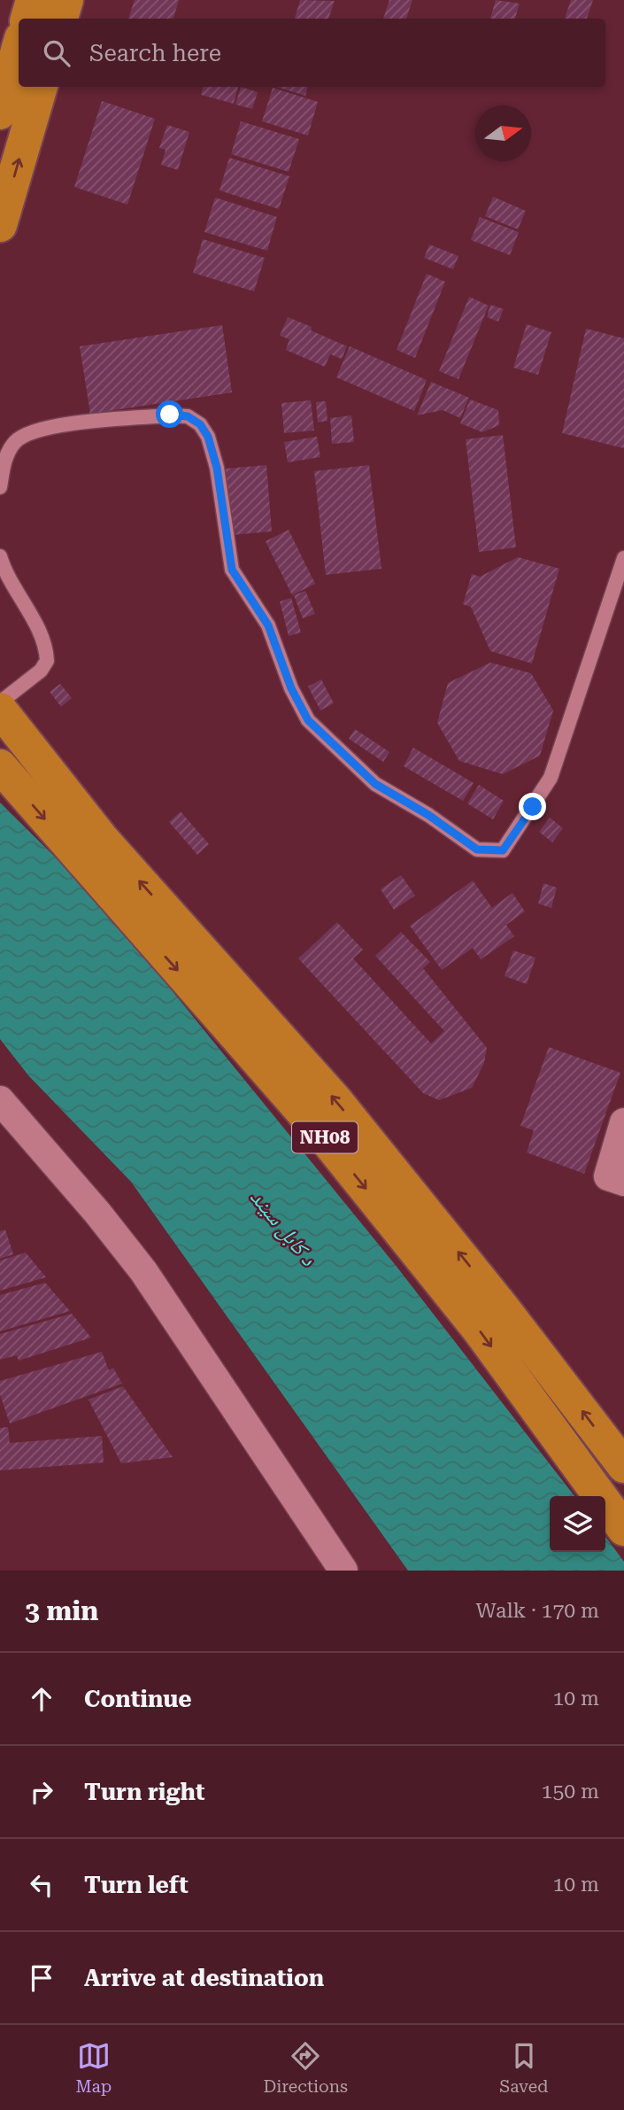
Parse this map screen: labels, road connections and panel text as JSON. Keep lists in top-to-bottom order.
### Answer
{
  "streets": {
    "highway": ["NH08"]
  },
  "water": ["د کابل سيند"],
  "north": "right",
  "page": {
    "search": "Search here",
    "heading": ["3 min", "Walk · 170 m"],
    "list": [
      ["Continue", "10 m"],
      ["Turn right", "150 m"],
      ["Turn left", "10 m"],
      "Arrive at destination"
    ],
    "nav": ["Map", "Directions", "Saved"]
  }
}
